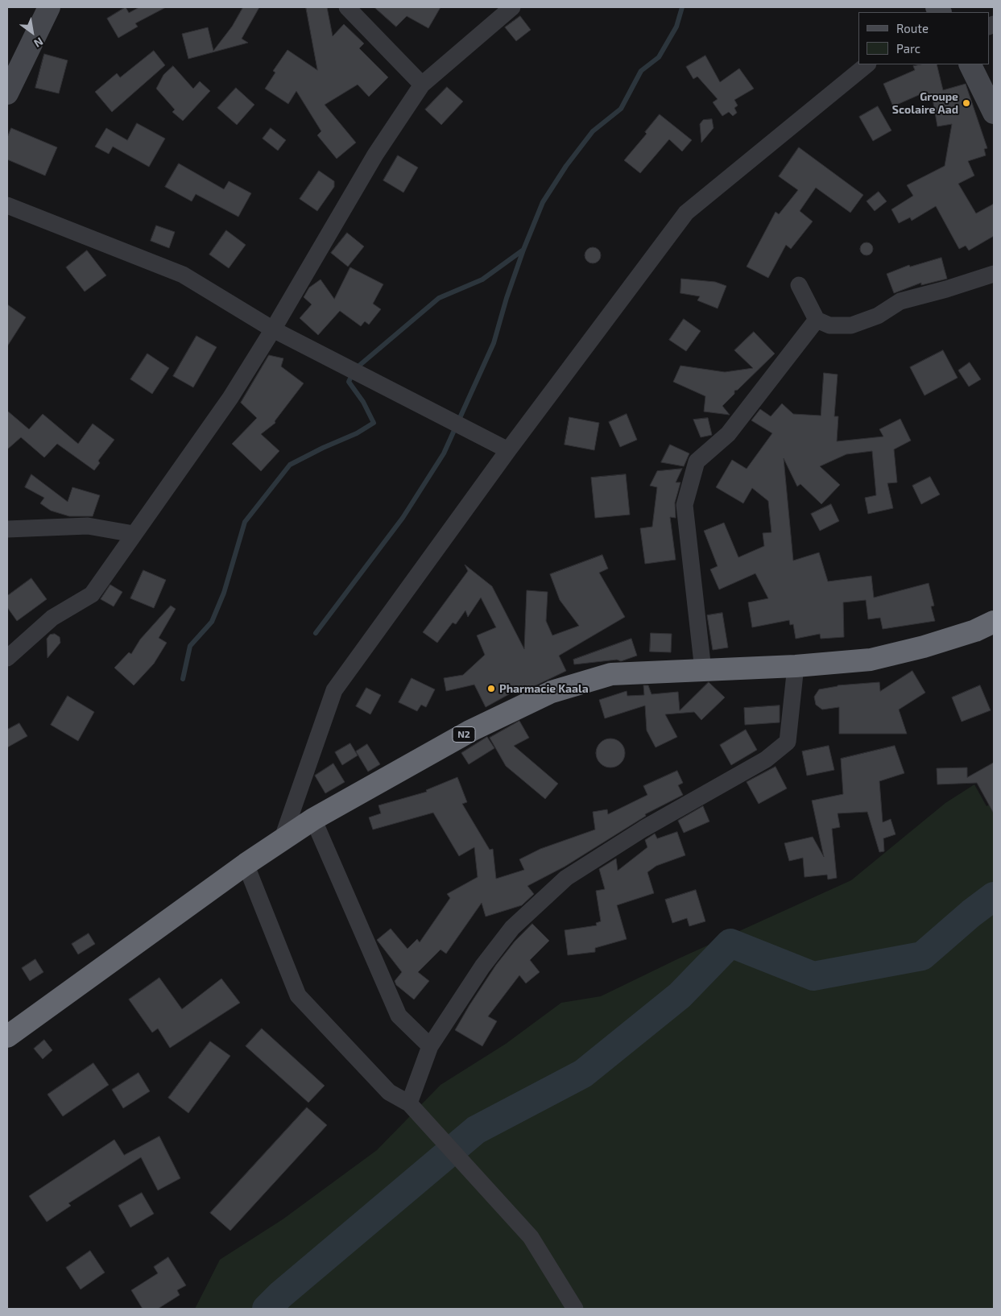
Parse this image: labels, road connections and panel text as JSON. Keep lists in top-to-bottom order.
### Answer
{
  "streets": {
    "highway": ["N2"]
  },
  "places": ["Groupe Scolaire Aad", "Pharmacie Kaala"],
  "legend": ["Route", "Parc"],
  "north": "bottom right"
}
